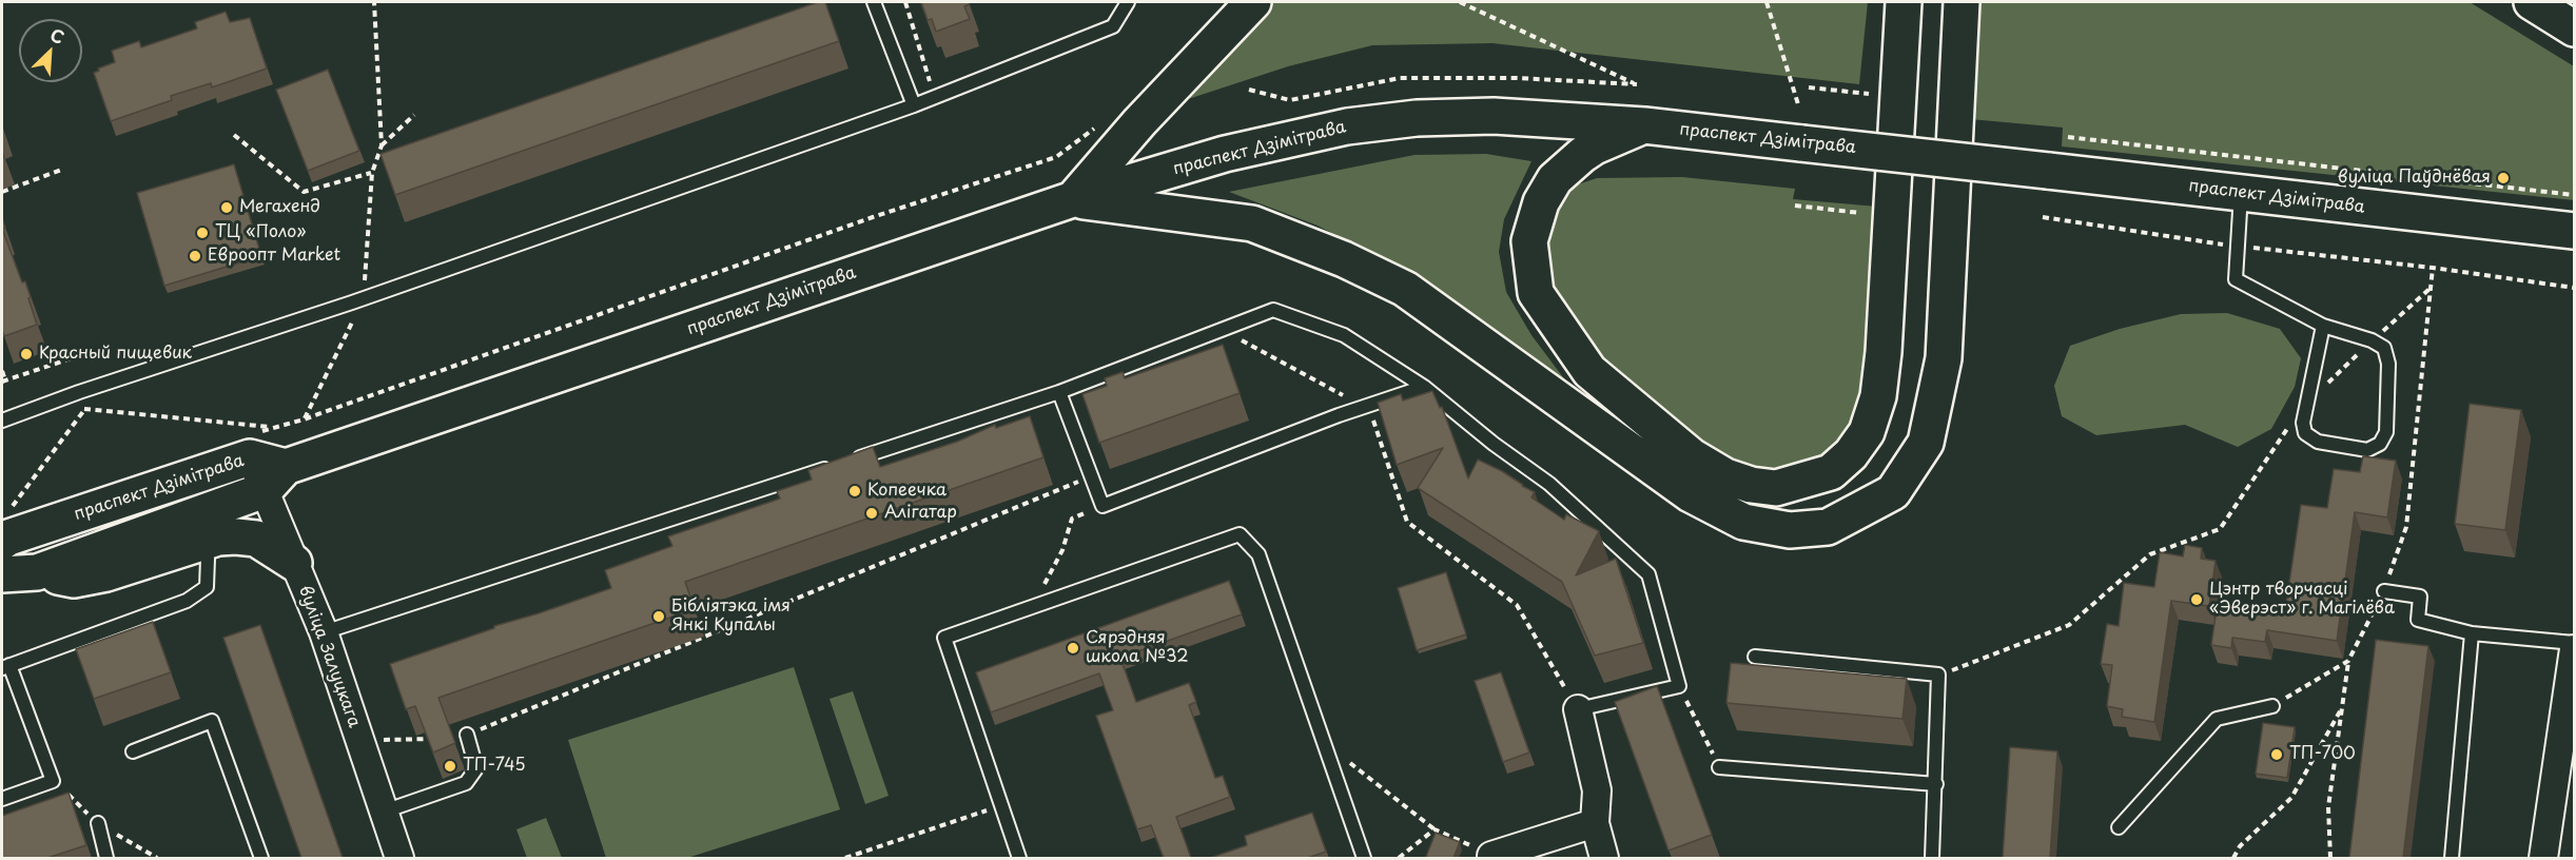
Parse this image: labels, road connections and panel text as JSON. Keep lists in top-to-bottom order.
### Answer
{
  "streets": {
    "main road": ["праспект Дзімітрава"],
    "street": ["вуліца Залуцкага"]
  },
  "crossings": [
    ["праспект Дзімітрава", "вуліца Залуцкага"]
  ],
  "places": [
    "вуліца Паўднёвая",
    "Мегахенд",
    "ТЦ «Поло»",
    "Евроопт Market",
    "Красный пищевик",
    "Копеечка",
    "Алігатар",
    "Цэнтр творчасці «Эверэст» г. Магілёва",
    "Бібліятэка імя Янкі Купалы",
    "Сярэдняя школа №32",
    "ТП-700",
    "ТП-745"
  ],
  "north": "top right"
}
